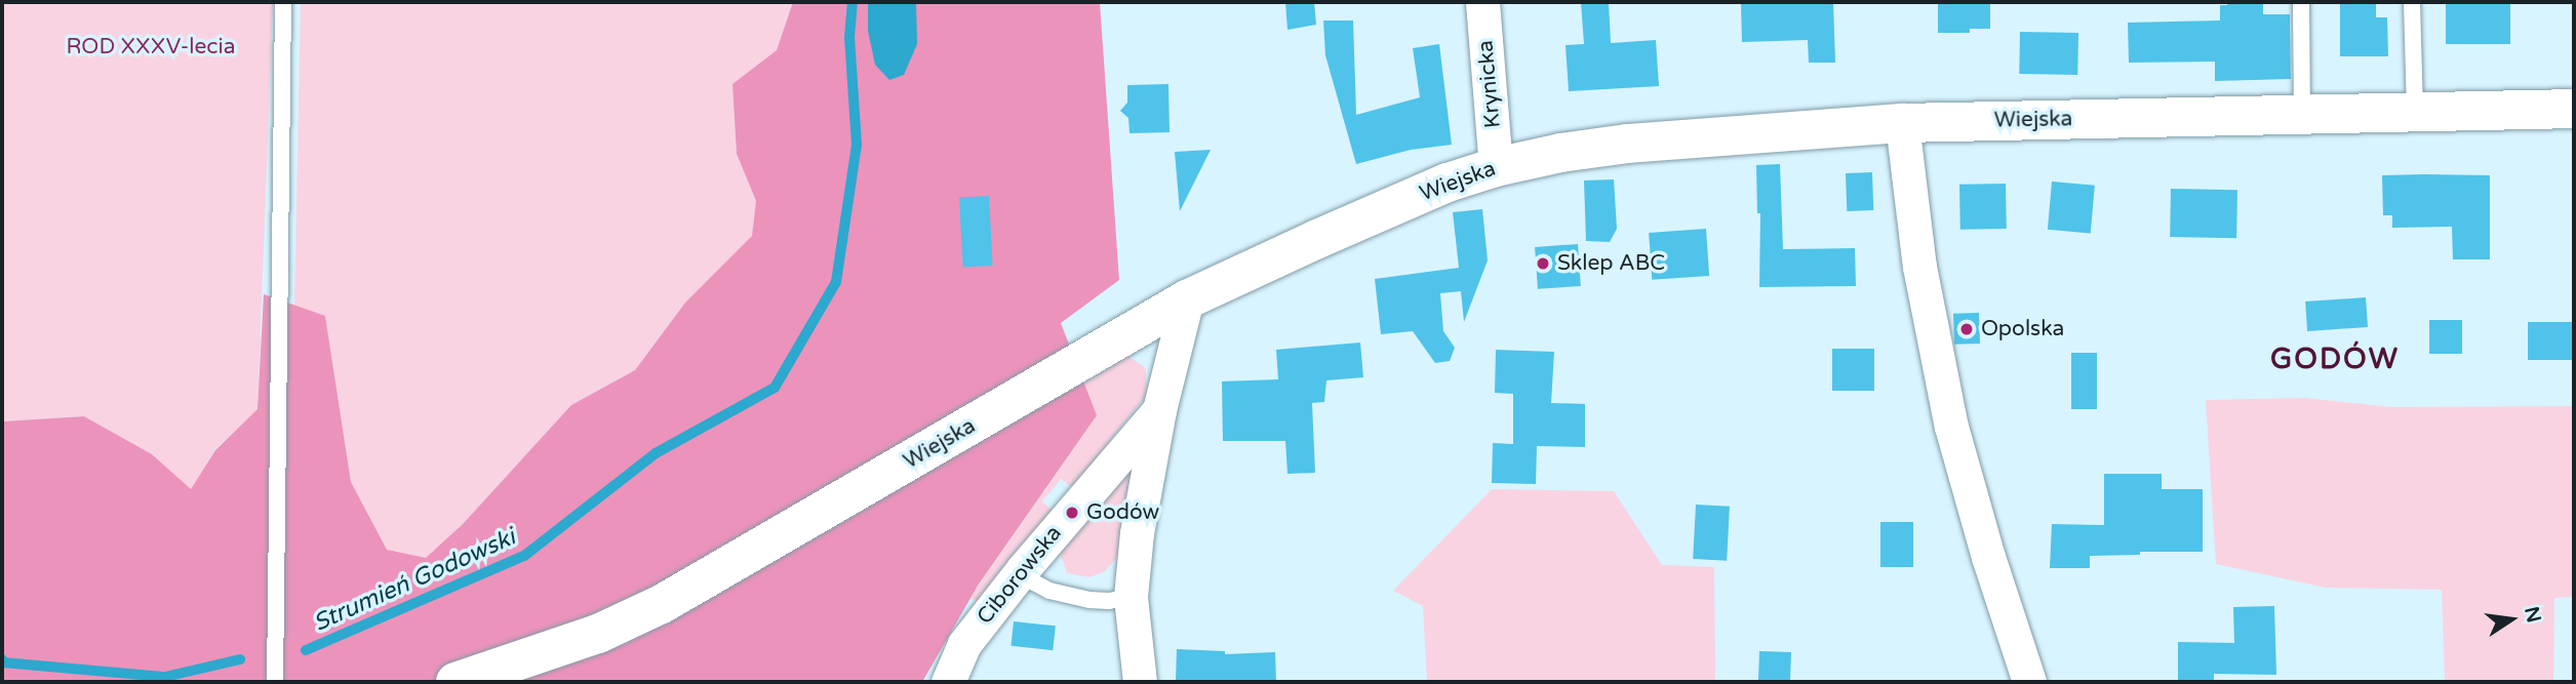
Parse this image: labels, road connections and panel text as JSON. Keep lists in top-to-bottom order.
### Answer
{
  "streets": {
    "street": ["Krynicka", "Wiejska", "Ciborowska"]
  },
  "crossings": [
    ["Krynicka", "Wiejska"]
  ],
  "districts": ["GODÓW"],
  "water": ["Strumień Godowski"],
  "parks": ["ROD XXXV-lecia"],
  "places": ["Sklep ABC", "Opolska", "Godów"],
  "north": "right"
}
